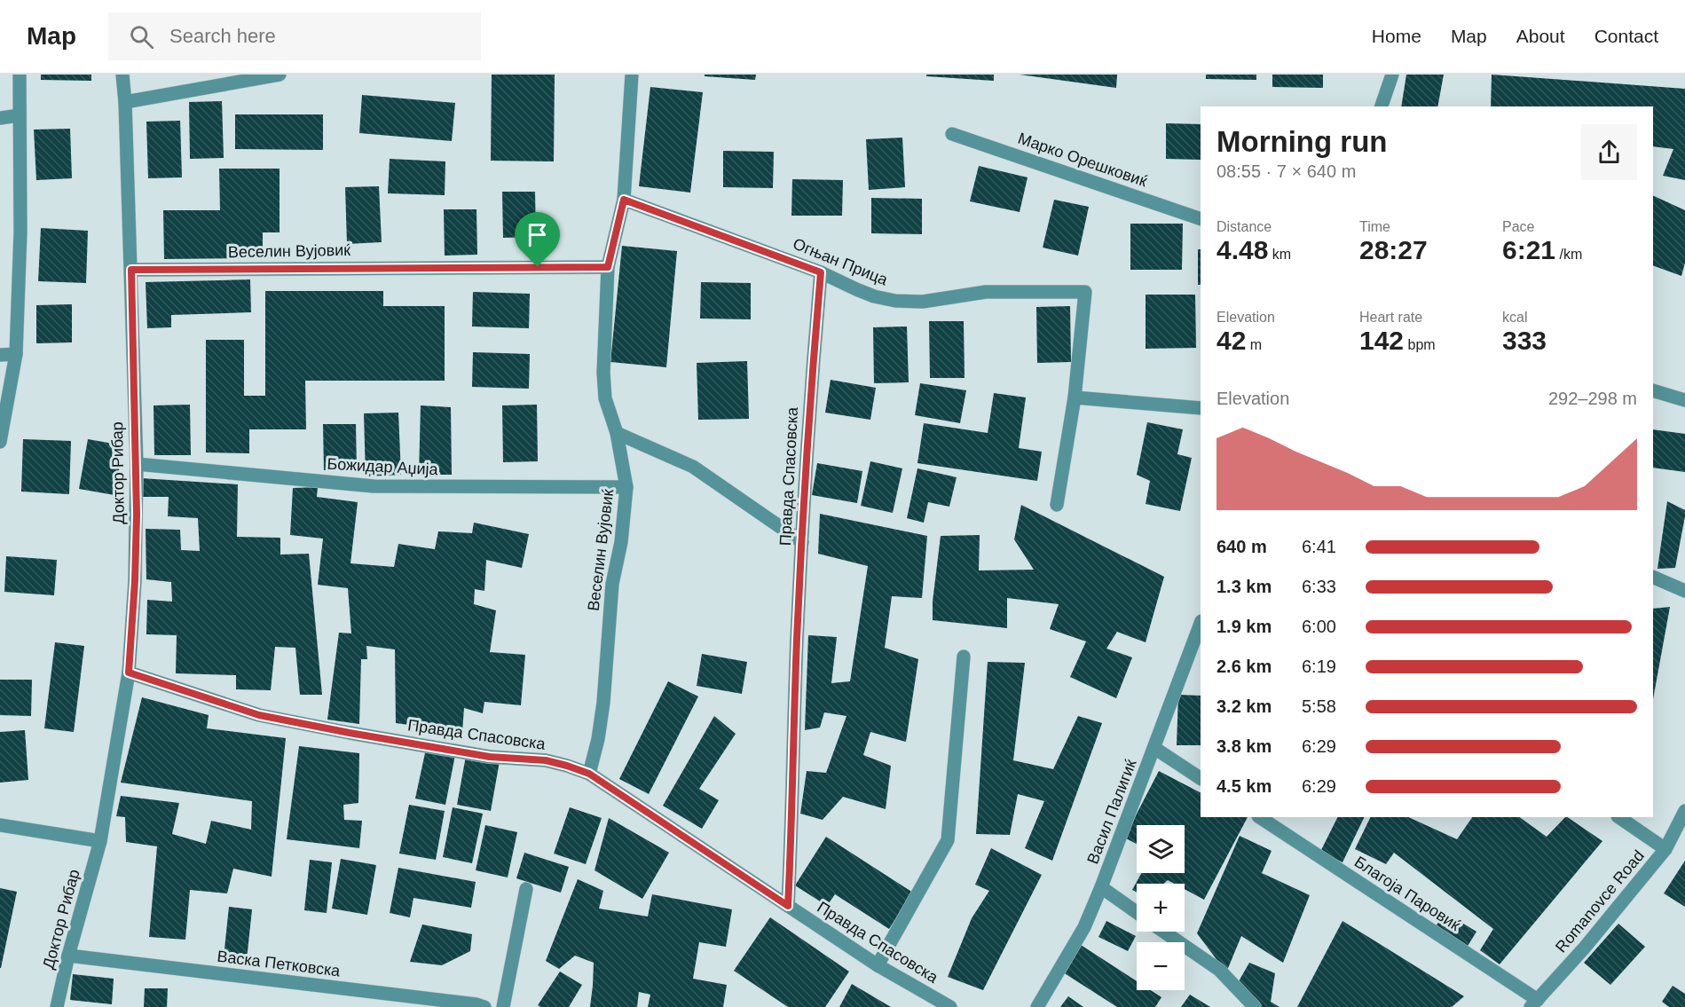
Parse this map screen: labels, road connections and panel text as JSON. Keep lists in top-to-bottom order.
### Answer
{
  "streets": {
    "street": [
      "Марко Орешковиќ",
      "Веселин Вујовиќ",
      "Огњан Прица",
      "Божидар Аџија",
      "Доктор Рибар",
      "Правда Спасовска",
      "Васил Палигиќ",
      "Благоја Паровиќ",
      "Romanovce Road",
      "Васка Петковска"
    ]
  },
  "crossings": [
    ["Веселин Вујовиќ", "Огњан Прица"],
    ["Веселин Вујовиќ", "Божидар Аџија"],
    ["Веселин Вујовиќ", "Доктор Рибар"],
    ["Веселин Вујовиќ", "Правда Спасовска"],
    ["Огњан Прица", "Правда Спасовска"],
    ["Божидар Аџија", "Доктор Рибар"],
    ["Доктор Рибар", "Правда Спасовска"],
    ["Доктор Рибар", "Васка Петковска"],
    ["Благоја Паровиќ", "Romanovce Road"]
  ],
  "page": {
    "header": "Map",
    "search": "Search here",
    "nav": [
      "Home",
      "Map",
      "About",
      "Contact"
    ],
    "heading": ["Morning run", "08:55 · 7 × 640 m"],
    "stats": [
      ["Distance", "4.48 km"],
      ["Time", "28:27"],
      ["Pace", "6:21 /km"],
      ["Elevation", "42 m"],
      ["Heart rate", "142 bpm"],
      ["kcal", "333"]
    ],
    "chart": ["Elevation", "292–298 m"],
    "list": [
      {
        "name": "640 m",
        "note": "6:41"
      },
      {
        "name": "1.3 km",
        "note": "6:33"
      },
      {
        "name": "1.9 km",
        "note": "6:00"
      },
      {
        "name": "2.6 km",
        "note": "6:19"
      },
      {
        "name": "3.2 km",
        "note": "5:58"
      },
      {
        "name": "3.8 km",
        "note": "6:29"
      },
      {
        "name": "4.5 km",
        "note": "6:29"
      }
    ],
    "map_buttons": ["+", "−"]
  }
}
